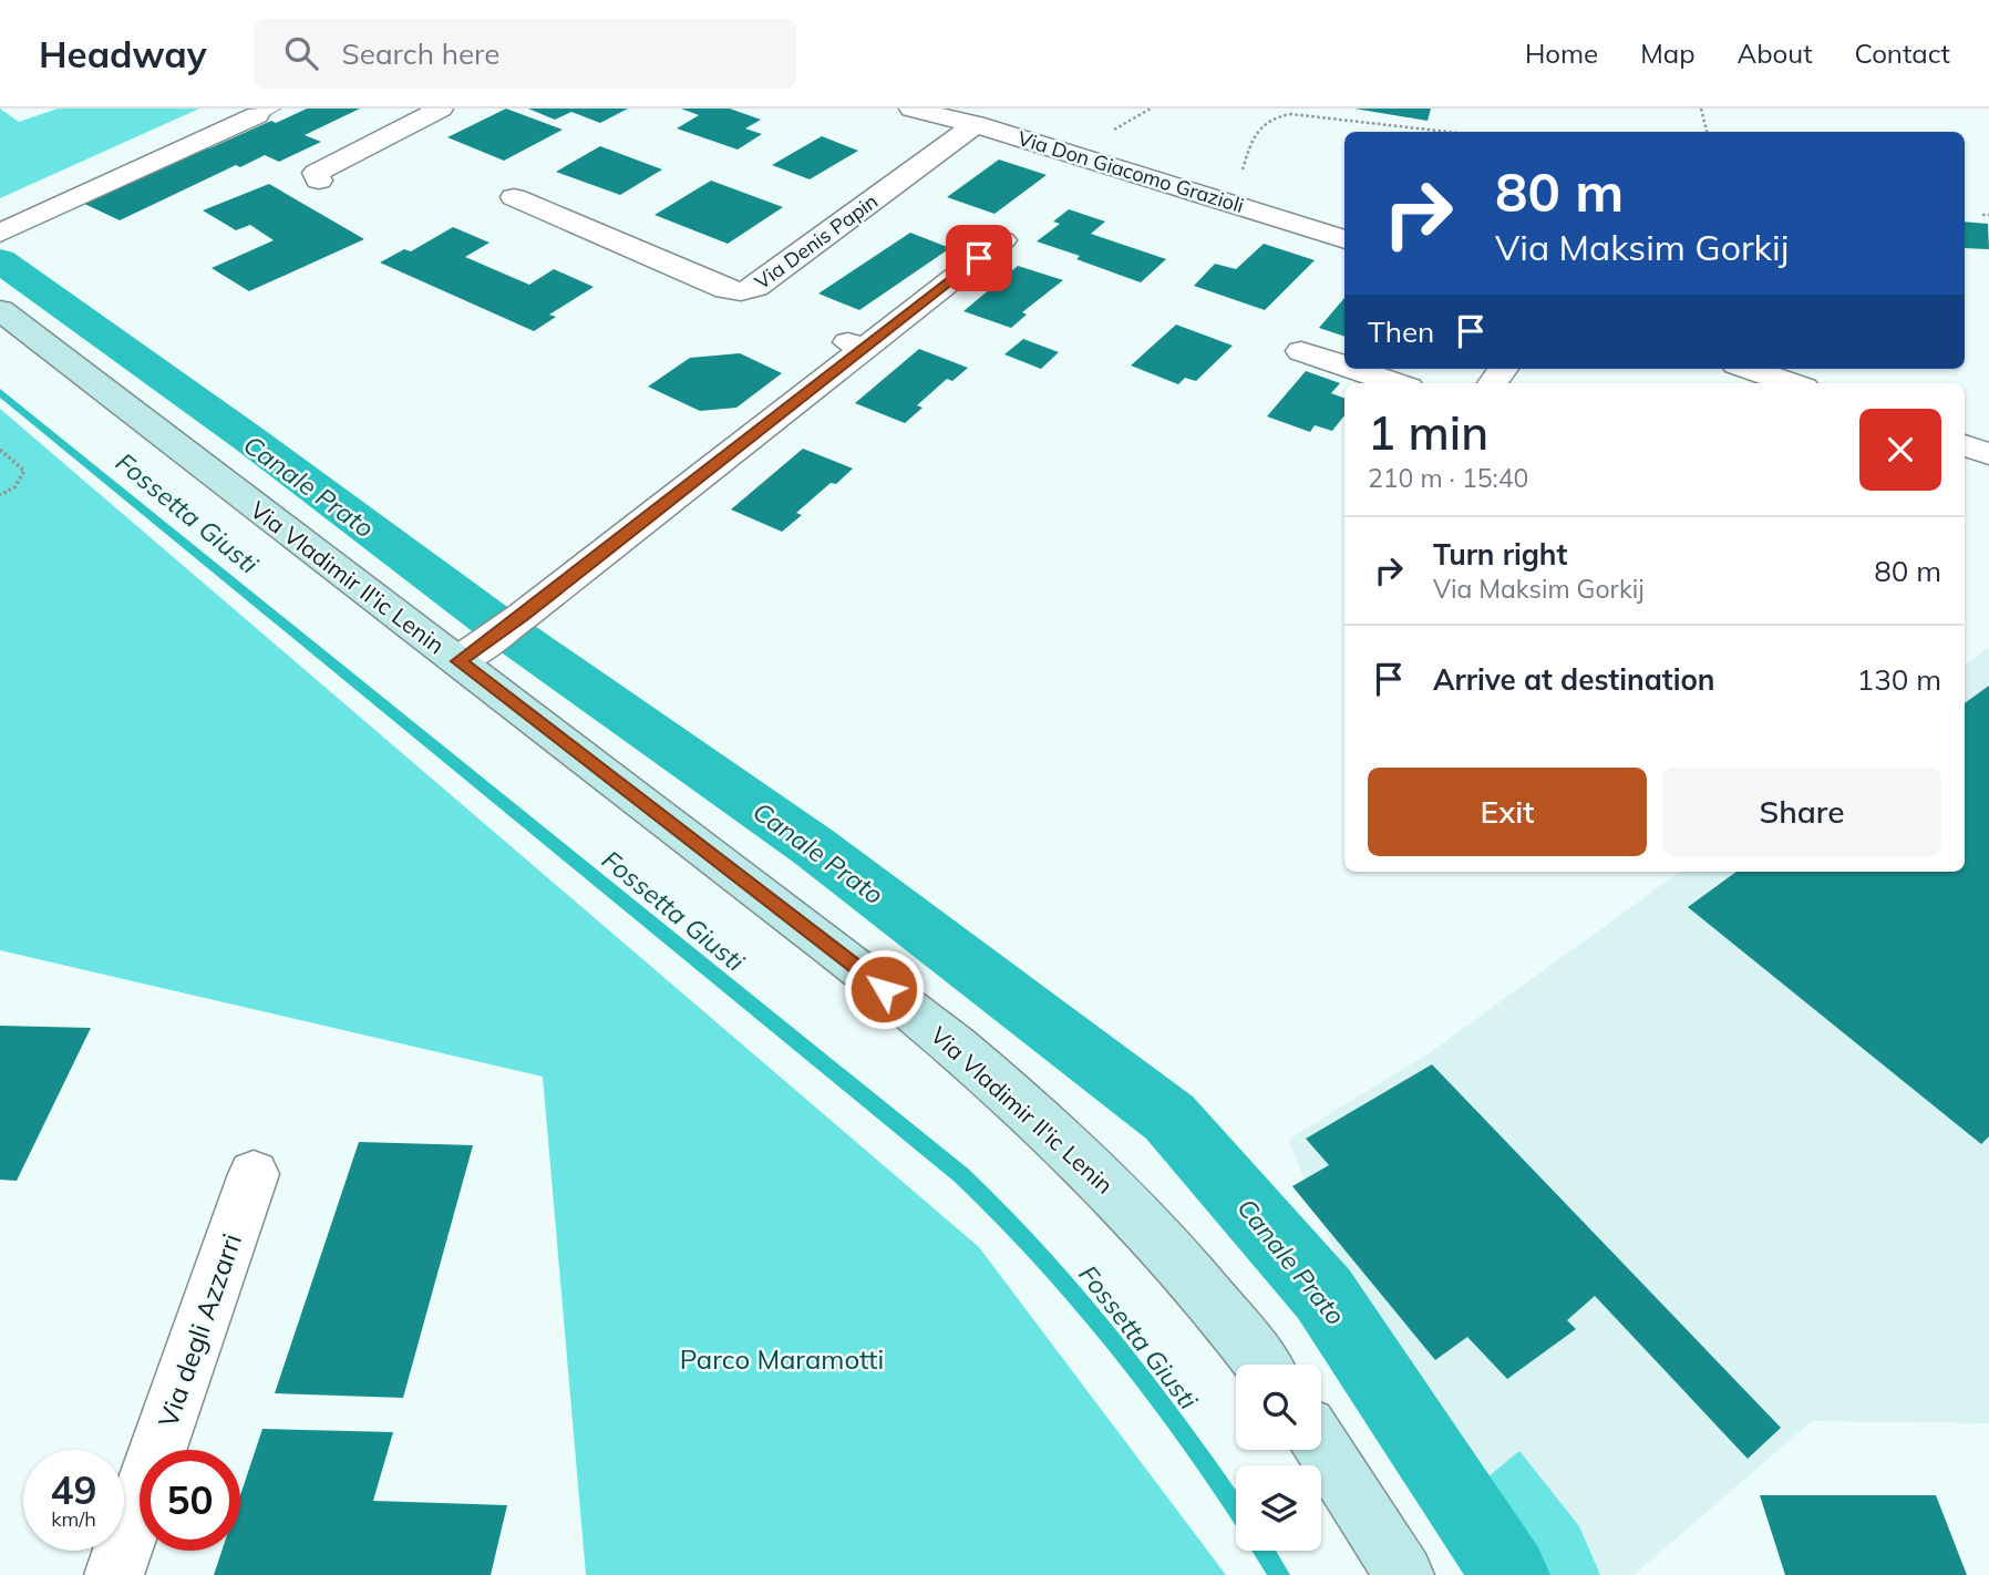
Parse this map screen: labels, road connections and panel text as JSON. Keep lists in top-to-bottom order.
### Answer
{
  "streets": {
    "main road": ["Via Vladimir Il'ic Lenin"],
    "street": ["Via Don Giacomo Grazioli", "Via Denis Papin", "Via degli Azzarri"]
  },
  "crossings": [
    ["Via Don Giacomo Grazioli", "Via Denis Papin"]
  ],
  "water": ["Canale Prato", "Fossetta Giusti"],
  "parks": ["Parco Maramotti"],
  "page": {
    "header": "Headway",
    "search": "Search here",
    "nav": [
      "Home",
      "Map",
      "About",
      "Contact"
    ],
    "turn": ["80 m", "Via Maksim Gorkij"],
    "then": "Then",
    "heading": ["1 min", "210 m · 15:40"],
    "list": [
      {
        "name": "Turn right",
        "note": "Via Maksim Gorkij",
        "value": "80 m"
      },
      {
        "name": "Arrive at destination",
        "value": "130 m"
      }
    ],
    "buttons": ["Exit", "Share"],
    "speed": "49 km/h",
    "limit": "50"
  }
}
